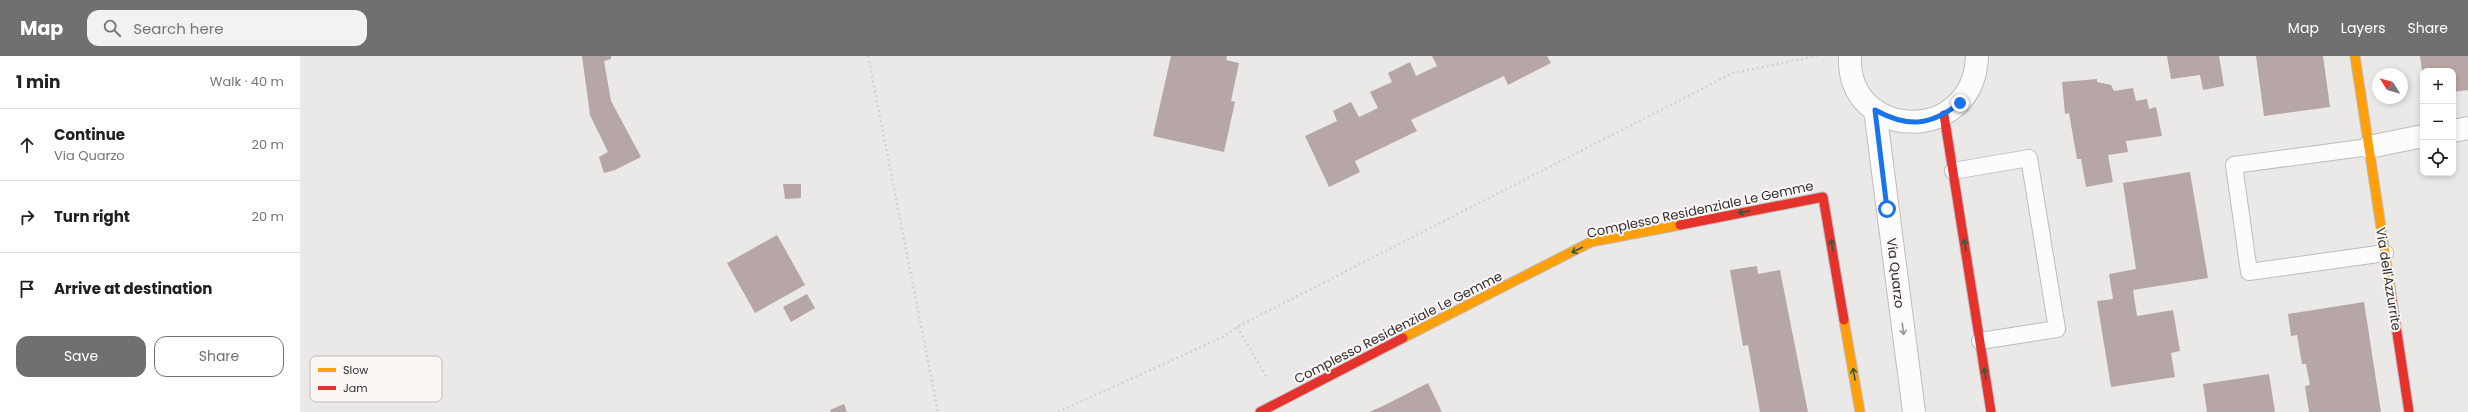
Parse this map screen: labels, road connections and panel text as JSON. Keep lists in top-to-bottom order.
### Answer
{
  "streets": {
    "street": ["Complesso Residenziale Le Gemme", "Via Quarzo", "Via dell'Azzurrite"]
  },
  "legend": ["Slow", "Jam"],
  "north": "top left",
  "page": {
    "header": "Map",
    "search": "Search here",
    "nav": ["Map", "Layers", "Share"],
    "heading": ["1 min", "Walk · 40 m"],
    "map_buttons": ["+", "−"],
    "list": [
      ["Continue", "Via Quarzo", "20 m"],
      ["Turn right", "20 m"],
      "Arrive at destination"
    ],
    "buttons": ["Save", "Share"]
  }
}
